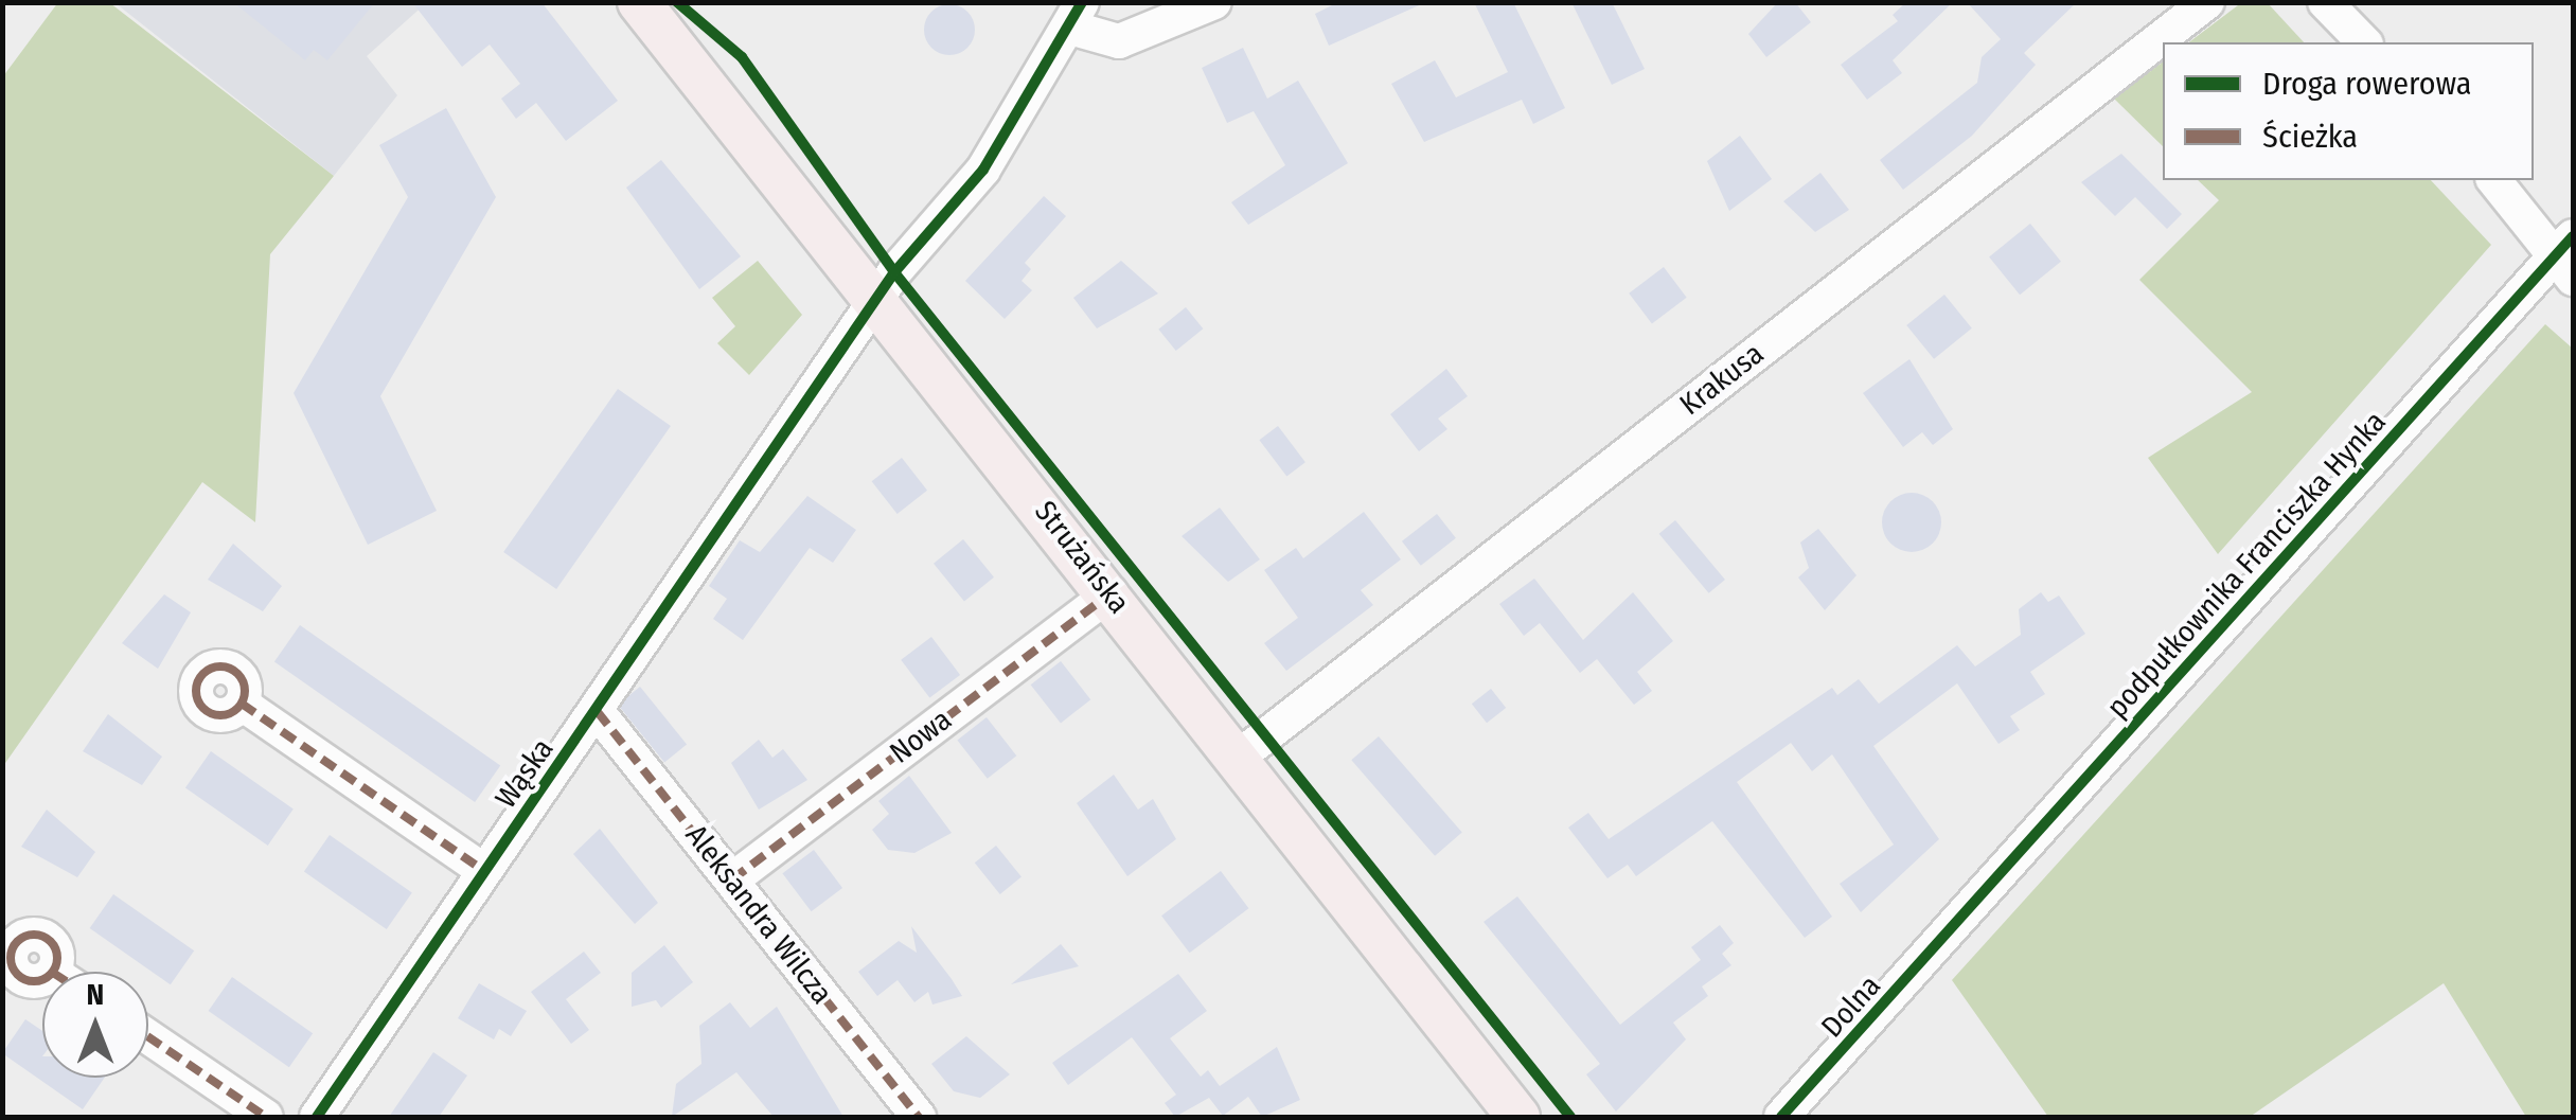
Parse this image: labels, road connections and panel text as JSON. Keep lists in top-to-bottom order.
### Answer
{
  "streets": {
    "main road": ["Strużańska"],
    "street": [
      "Krakusa",
      "podpułkownika Franciszka Hynka",
      "Nowa",
      "Wąska",
      "Aleksandra Wilcza",
      "Dolna"
    ]
  },
  "crossings": [
    ["Krakusa", "Strużańska"],
    ["Strużańska", "Nowa"],
    ["Strużańska", "Wąska"],
    ["podpułkownika Franciszka Hynka", "Dolna"],
    ["Nowa", "Aleksandra Wilcza"],
    ["Wąska", "Aleksandra Wilcza"]
  ],
  "legend": ["Droga rowerowa", "Ścieżka"],
  "north": "top"
}
